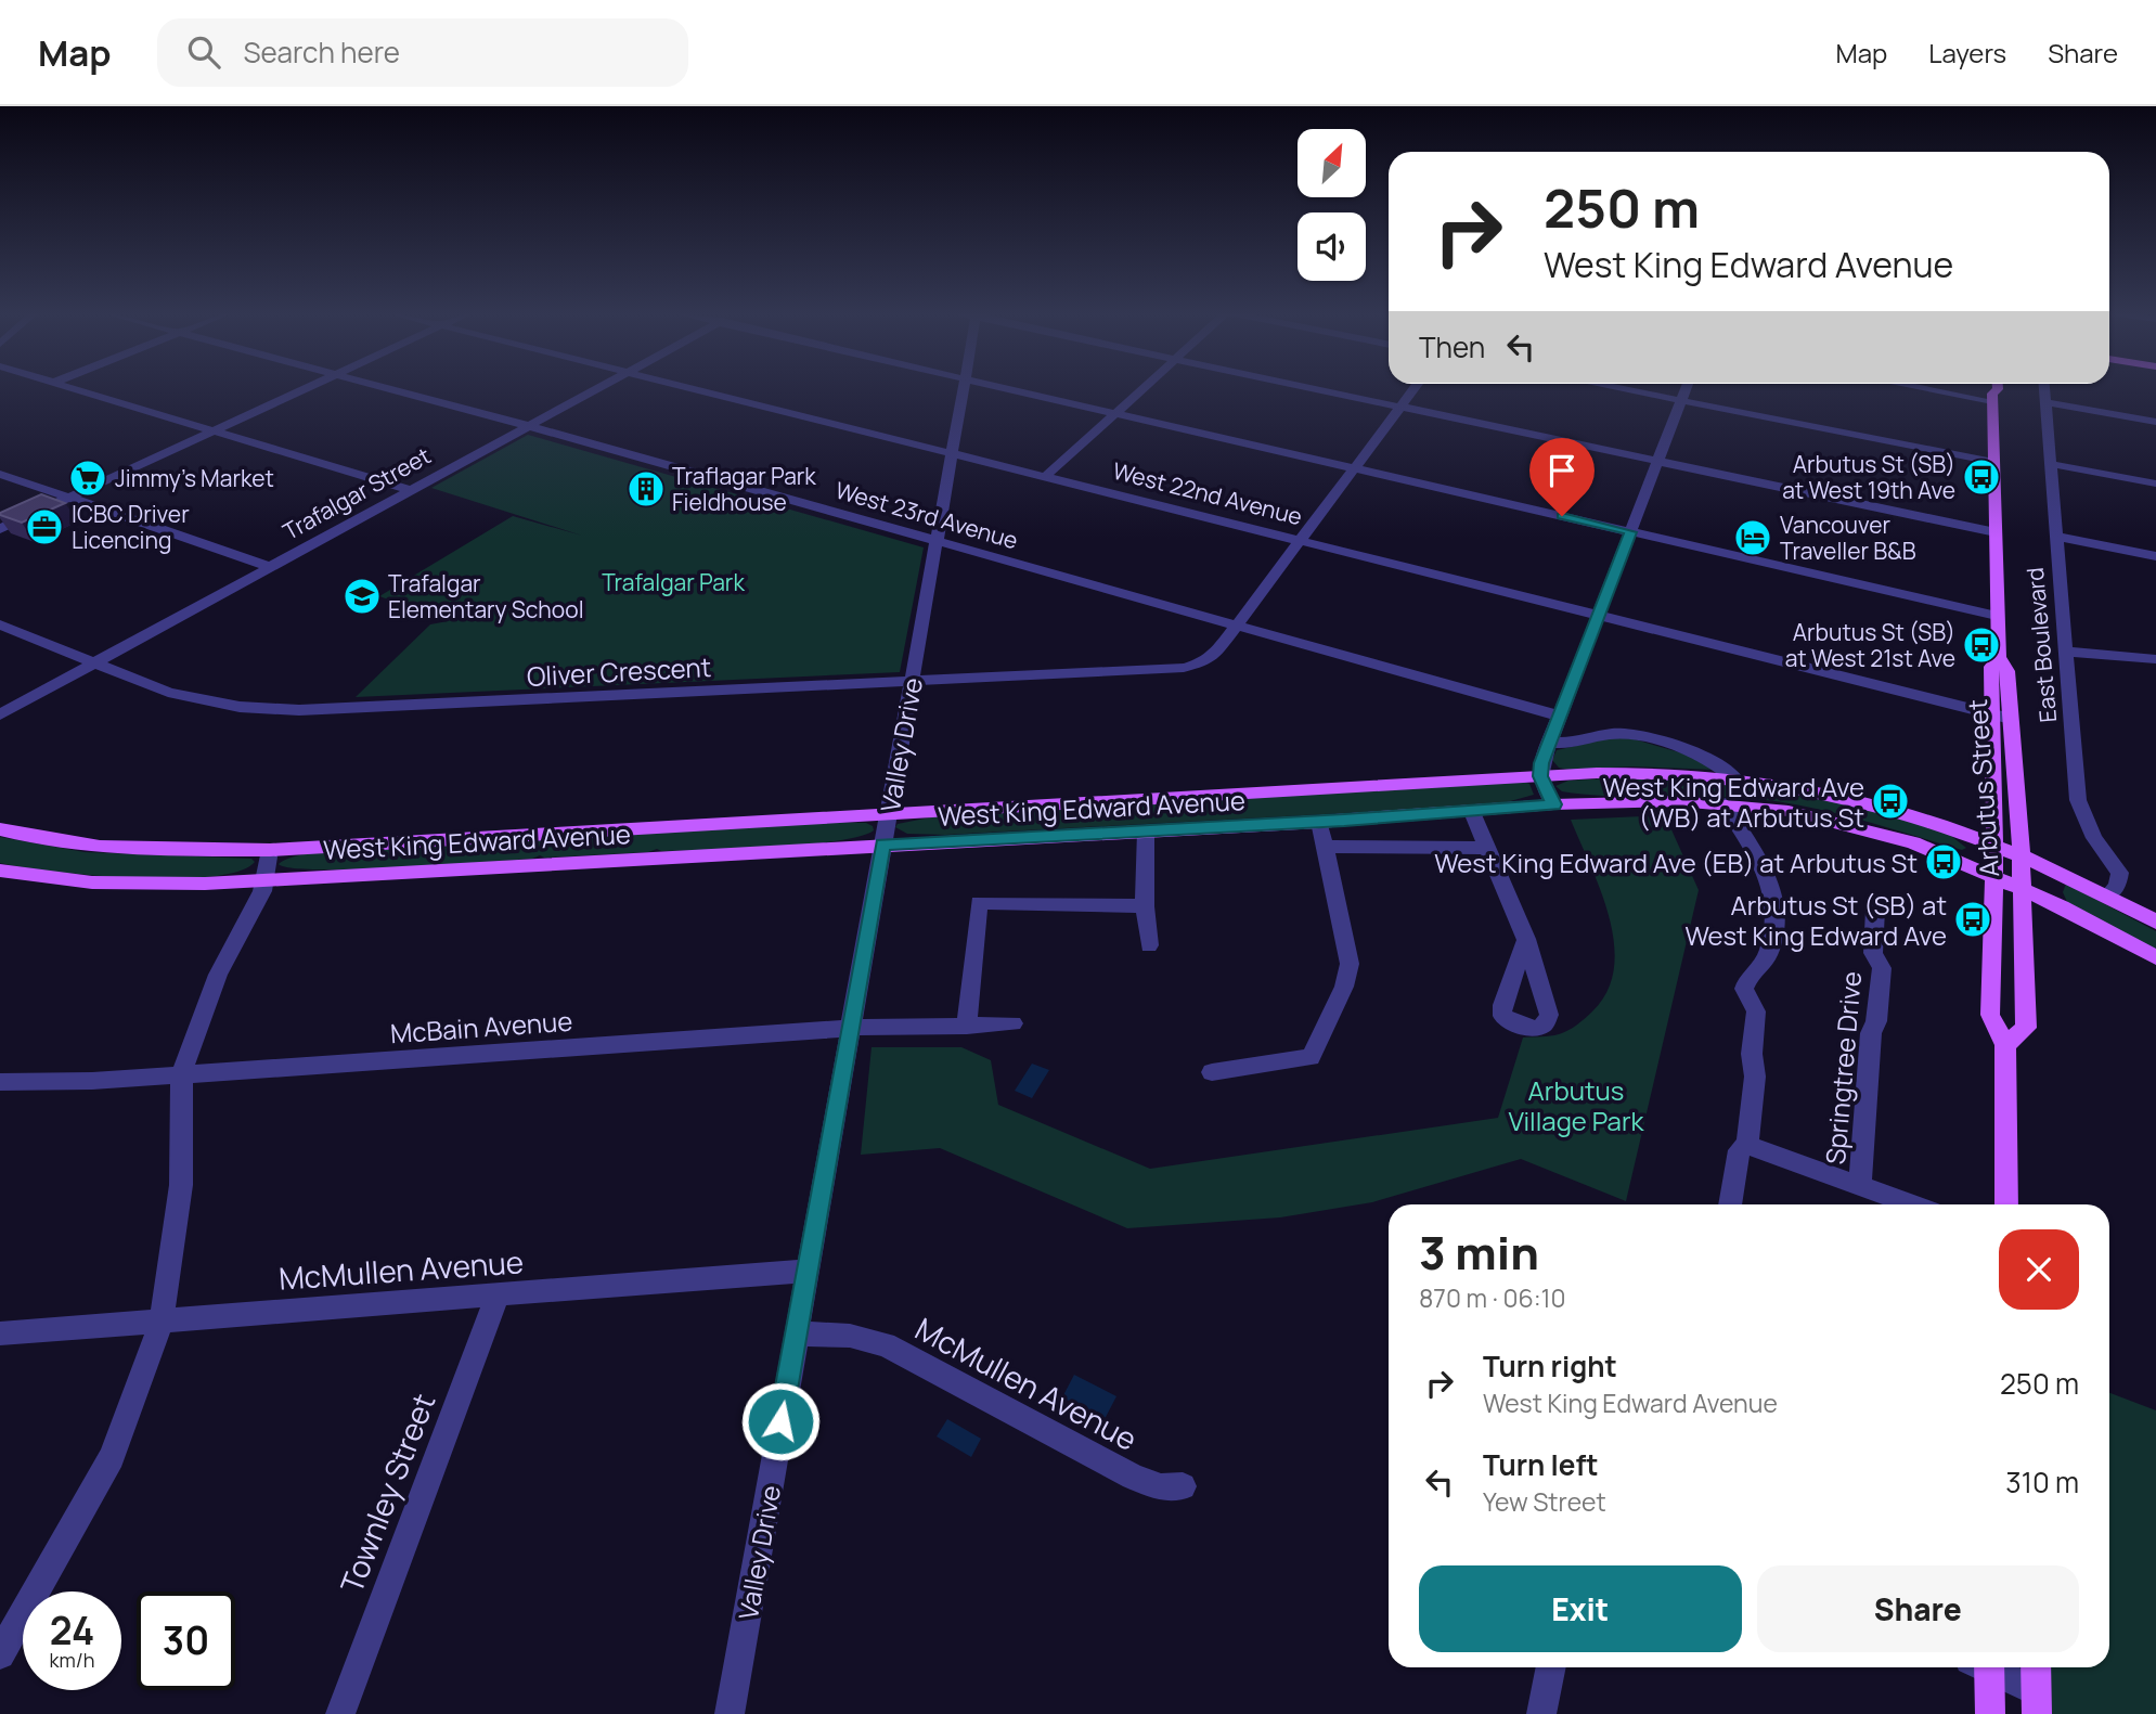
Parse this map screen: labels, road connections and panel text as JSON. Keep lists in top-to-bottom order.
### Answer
{
  "streets": {
    "main road": ["Arbutus Street", "West King Edward Avenue"],
    "street": [
      "Trafalgar Street",
      "West 22nd Avenue",
      "West 23rd Avenue",
      "East Boulevard",
      "Oliver Crescent",
      "Valley Drive",
      "McBain Avenue",
      "Springtree Drive",
      "McMullen Avenue",
      "Townley Street"
    ]
  },
  "crossings": [
    ["Trafalgar Street", "West 23rd Avenue"],
    ["Trafalgar Street", "Oliver Crescent"],
    ["West 22nd Avenue", "Oliver Crescent"],
    ["West 22nd Avenue", "Valley Drive"],
    ["West 22nd Avenue", "Arbutus Street"],
    ["West 23rd Avenue", "Oliver Crescent"],
    ["West 23rd Avenue", "Valley Drive"],
    ["East Boulevard", "West King Edward Avenue"],
    ["Oliver Crescent", "Valley Drive"],
    ["Valley Drive", "West King Edward Avenue"],
    ["Valley Drive", "McBain Avenue"],
    ["Valley Drive", "McMullen Avenue"],
    ["Arbutus Street", "West King Edward Avenue"],
    ["McMullen Avenue", "Townley Street"]
  ],
  "parks": ["Trafalgar Park", "Arbutus Village Park"],
  "places": {
    "bus stop": [
      "Arbutus St (SB) at West 19th Ave",
      "Arbutus St (SB) at West 21st Ave",
      "West King Edward Ave (WB) at Arbutus St",
      "West King Edward Ave (EB) at Arbutus St",
      "Arbutus St (SB) at West King Edward Ave"
    ],
    "supermarket": ["Jimmy's Market"],
    "building": ["Traflagar Park Fieldhouse"],
    "office": ["ICBC Driver Licencing"],
    "hotel": ["Vancouver Traveller B&B"],
    "school or university": ["Trafalgar Elementary School"]
  },
  "north": "top right",
  "page": {
    "header": "Map",
    "search": "Search here",
    "nav": ["Map", "Layers", "Share"],
    "turn": ["250 m", "West King Edward Avenue"],
    "then": "Then",
    "heading": ["3 min", "870 m · 06:10"],
    "list": [
      {
        "name": "Turn right",
        "note": "West King Edward Avenue",
        "value": "250 m"
      },
      {
        "name": "Turn left",
        "note": "Yew Street",
        "value": "310 m"
      }
    ],
    "buttons": ["Exit", "Share"],
    "speed": "24 km/h",
    "limit": "30"
  }
}
